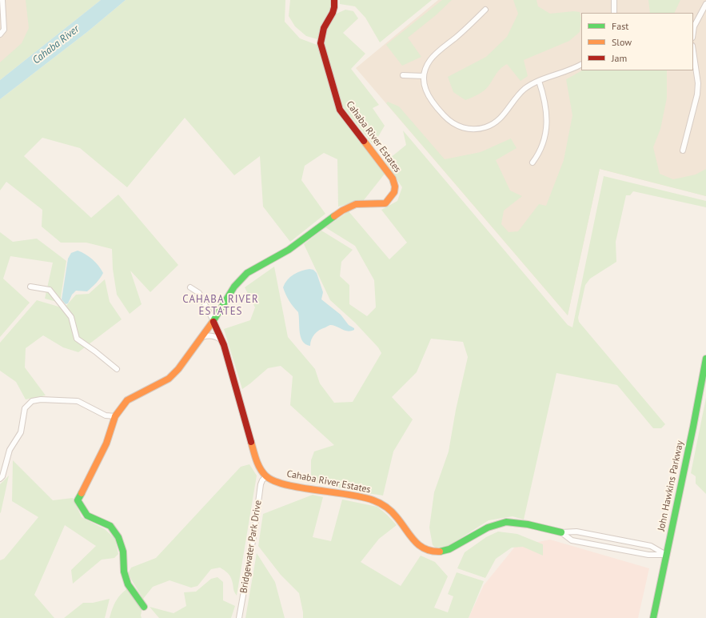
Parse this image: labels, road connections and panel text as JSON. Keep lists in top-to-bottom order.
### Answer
{
  "streets": {
    "street": ["Cahaba River Estates", "John Hawkins Parkway", "Bridgewater Park Drive"]
  },
  "crossings": [
    ["Cahaba River Estates", "John Hawkins Parkway"],
    ["Cahaba River Estates", "Bridgewater Park Drive"]
  ],
  "districts": ["CAHABA RIVER ESTATES"],
  "water": ["Cahaba River"],
  "legend": ["Fast", "Slow", "Jam"]
}
